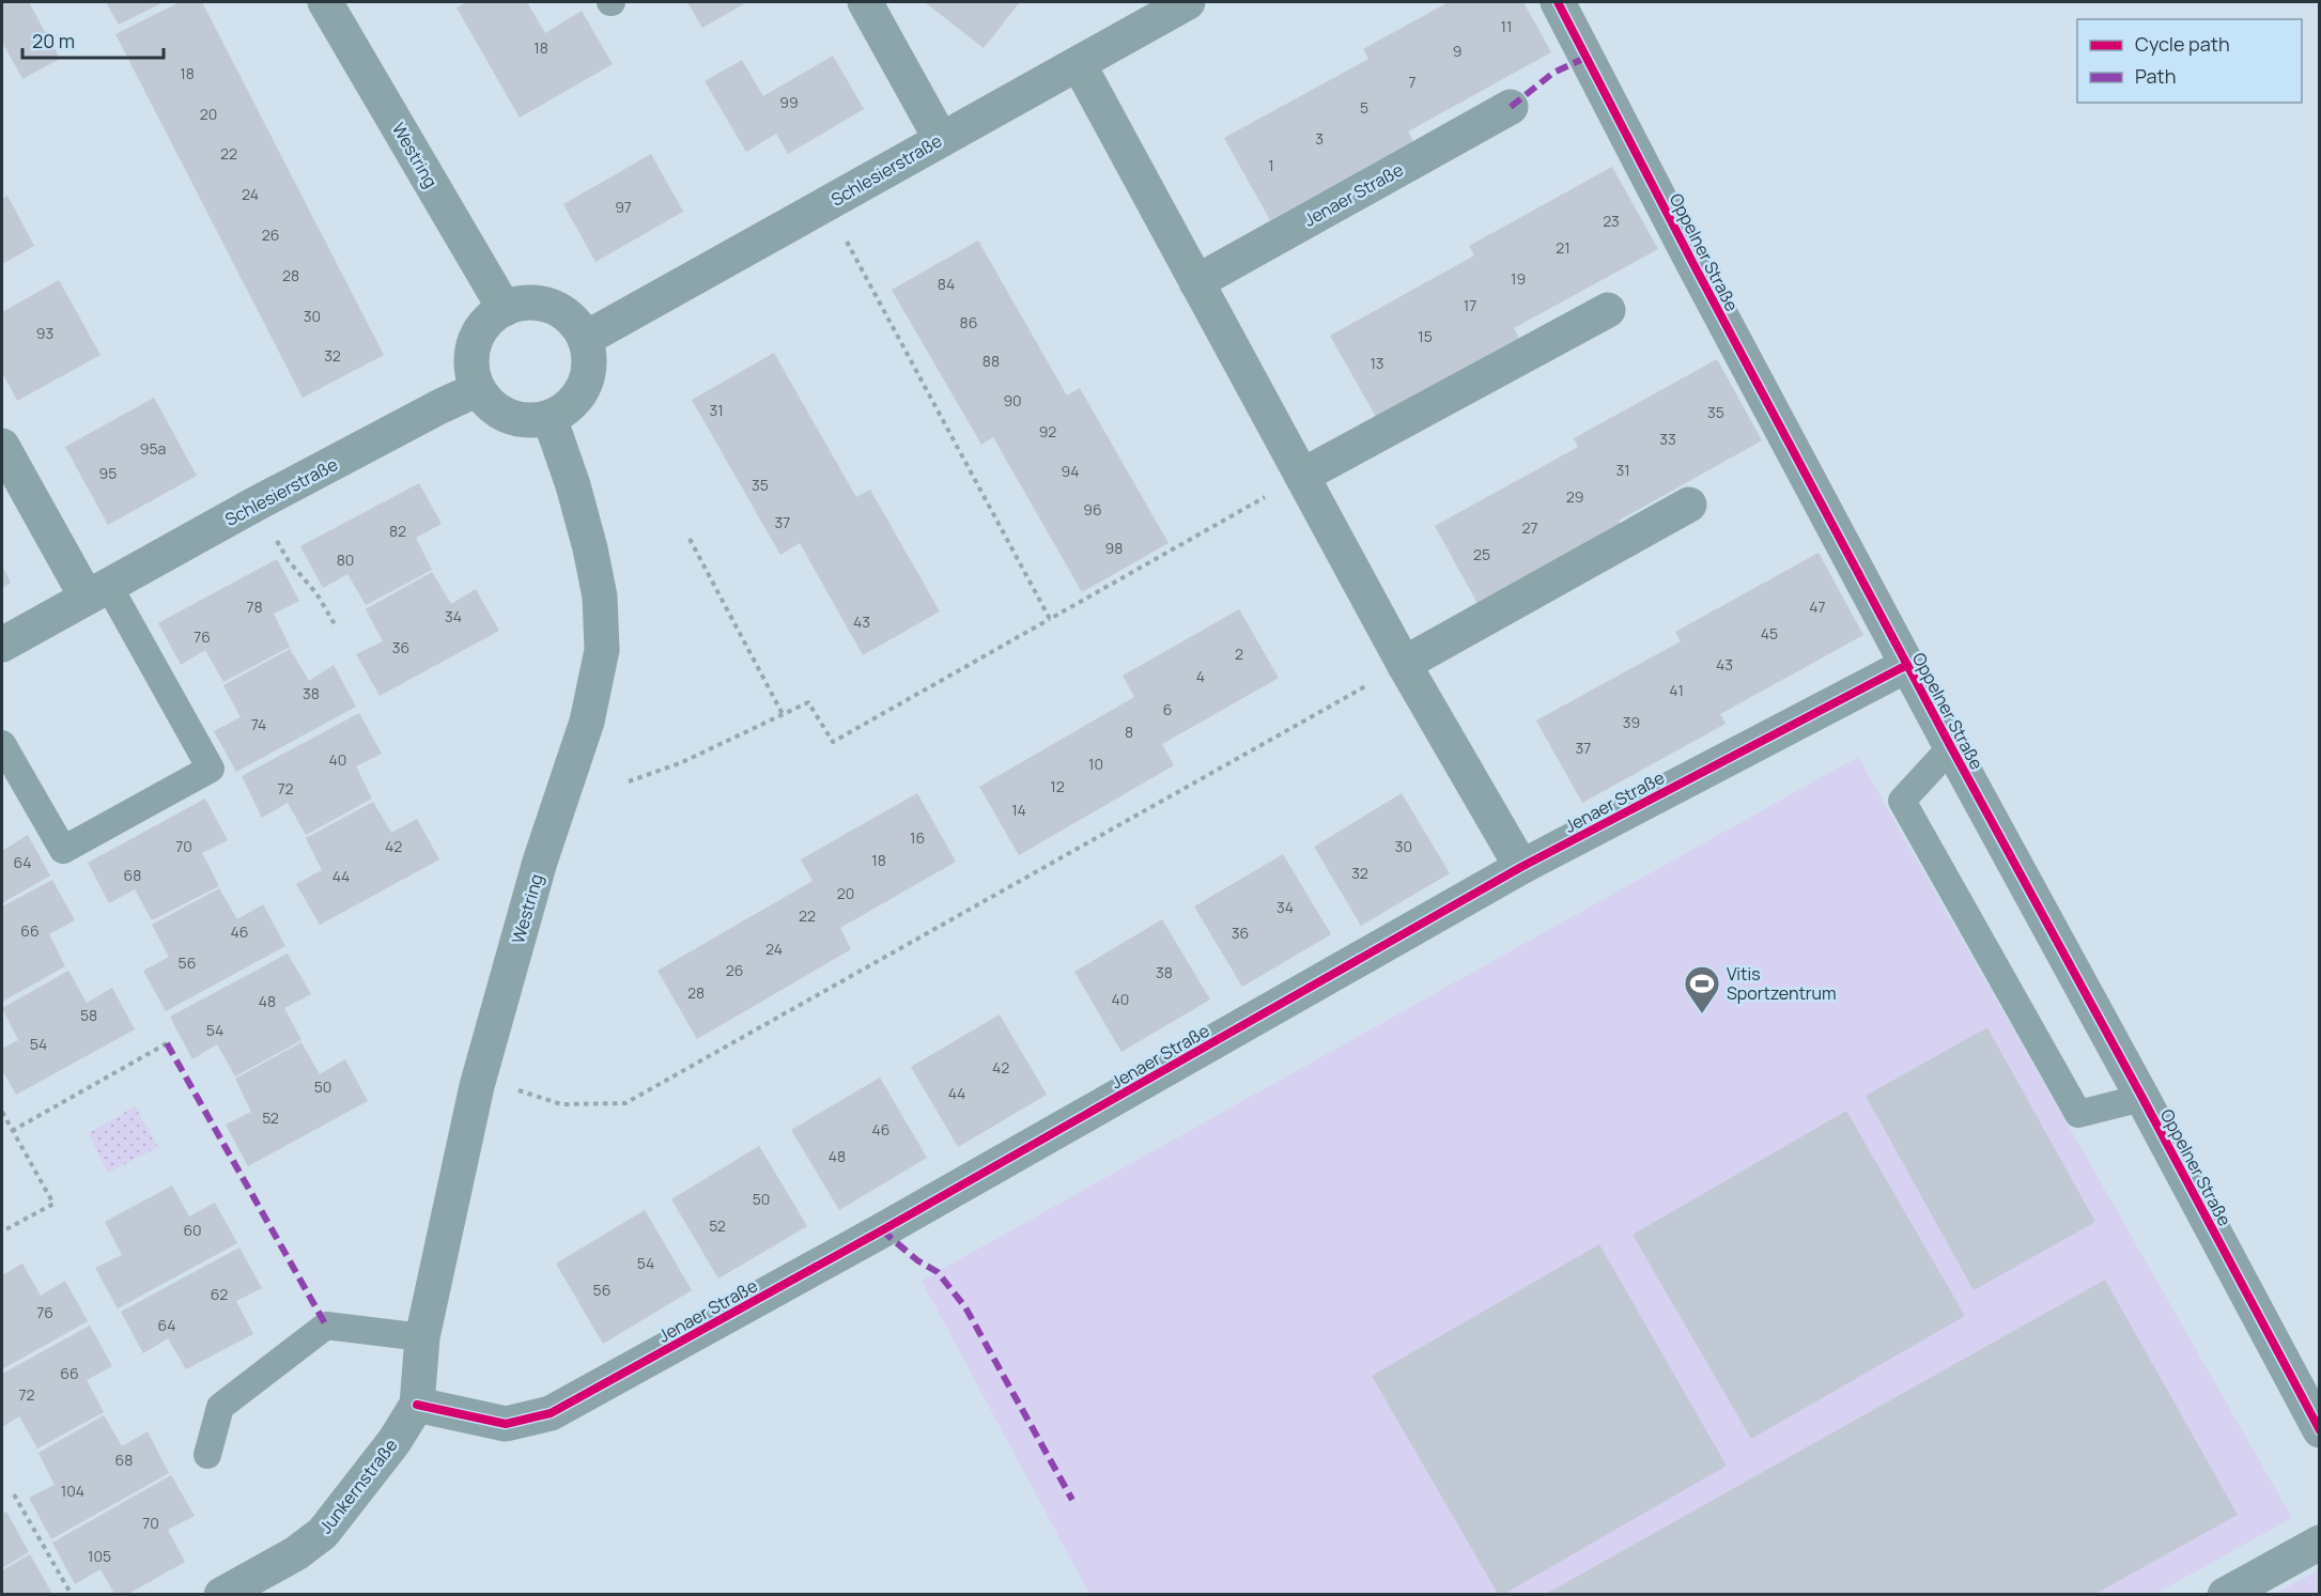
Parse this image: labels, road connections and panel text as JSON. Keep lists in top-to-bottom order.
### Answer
{
  "streets": {
    "street": [
      "Westring",
      "Schlesierstraße",
      "Jenaer Straße",
      "Oppelner Straße",
      "Junkernstraße"
    ]
  },
  "crossings": [
    ["Westring", "Schlesierstraße"],
    ["Westring", "Jenaer Straße"],
    ["Westring", "Junkernstraße"],
    ["Jenaer Straße", "Oppelner Straße"],
    ["Jenaer Straße", "Junkernstraße"]
  ],
  "places": {
    "sports": ["Vitis Sportzentrum"]
  },
  "house_numbers": [
    "11",
    "18",
    "9",
    "18",
    "7",
    "99",
    "5",
    "20",
    "3",
    "22",
    "1",
    "24",
    "97",
    "23",
    "26",
    "21",
    "28",
    "19",
    "84",
    "17",
    "30",
    "86",
    "93",
    "15",
    "32",
    "88",
    "13",
    "90",
    "31",
    "35",
    "92",
    "33",
    "95a",
    "31",
    "94",
    "95",
    "35",
    "29",
    "96",
    "37",
    "27",
    "82",
    "98",
    "25",
    "80",
    "78",
    "47",
    "34",
    "43",
    "45",
    "76",
    "36",
    "2",
    "43",
    "4",
    "41",
    "38",
    "6",
    "39",
    "74",
    "8",
    "37",
    "40",
    "10",
    "12",
    "72",
    "14",
    "16",
    "70",
    "42",
    "30",
    "18",
    "64",
    "32",
    "68",
    "44",
    "20",
    "34",
    "22",
    "66",
    "46",
    "36",
    "24",
    "56",
    "26",
    "38",
    "28",
    "40",
    "48",
    "58",
    "54",
    "54",
    "42",
    "50",
    "44",
    "52",
    "46",
    "48",
    "50",
    "52",
    "60",
    "54",
    "56",
    "62",
    "76",
    "64",
    "66",
    "72",
    "68",
    "104",
    "70",
    "105"
  ],
  "legend": ["Cycle path", "Path"],
  "scale_bar": "20 m"
}
